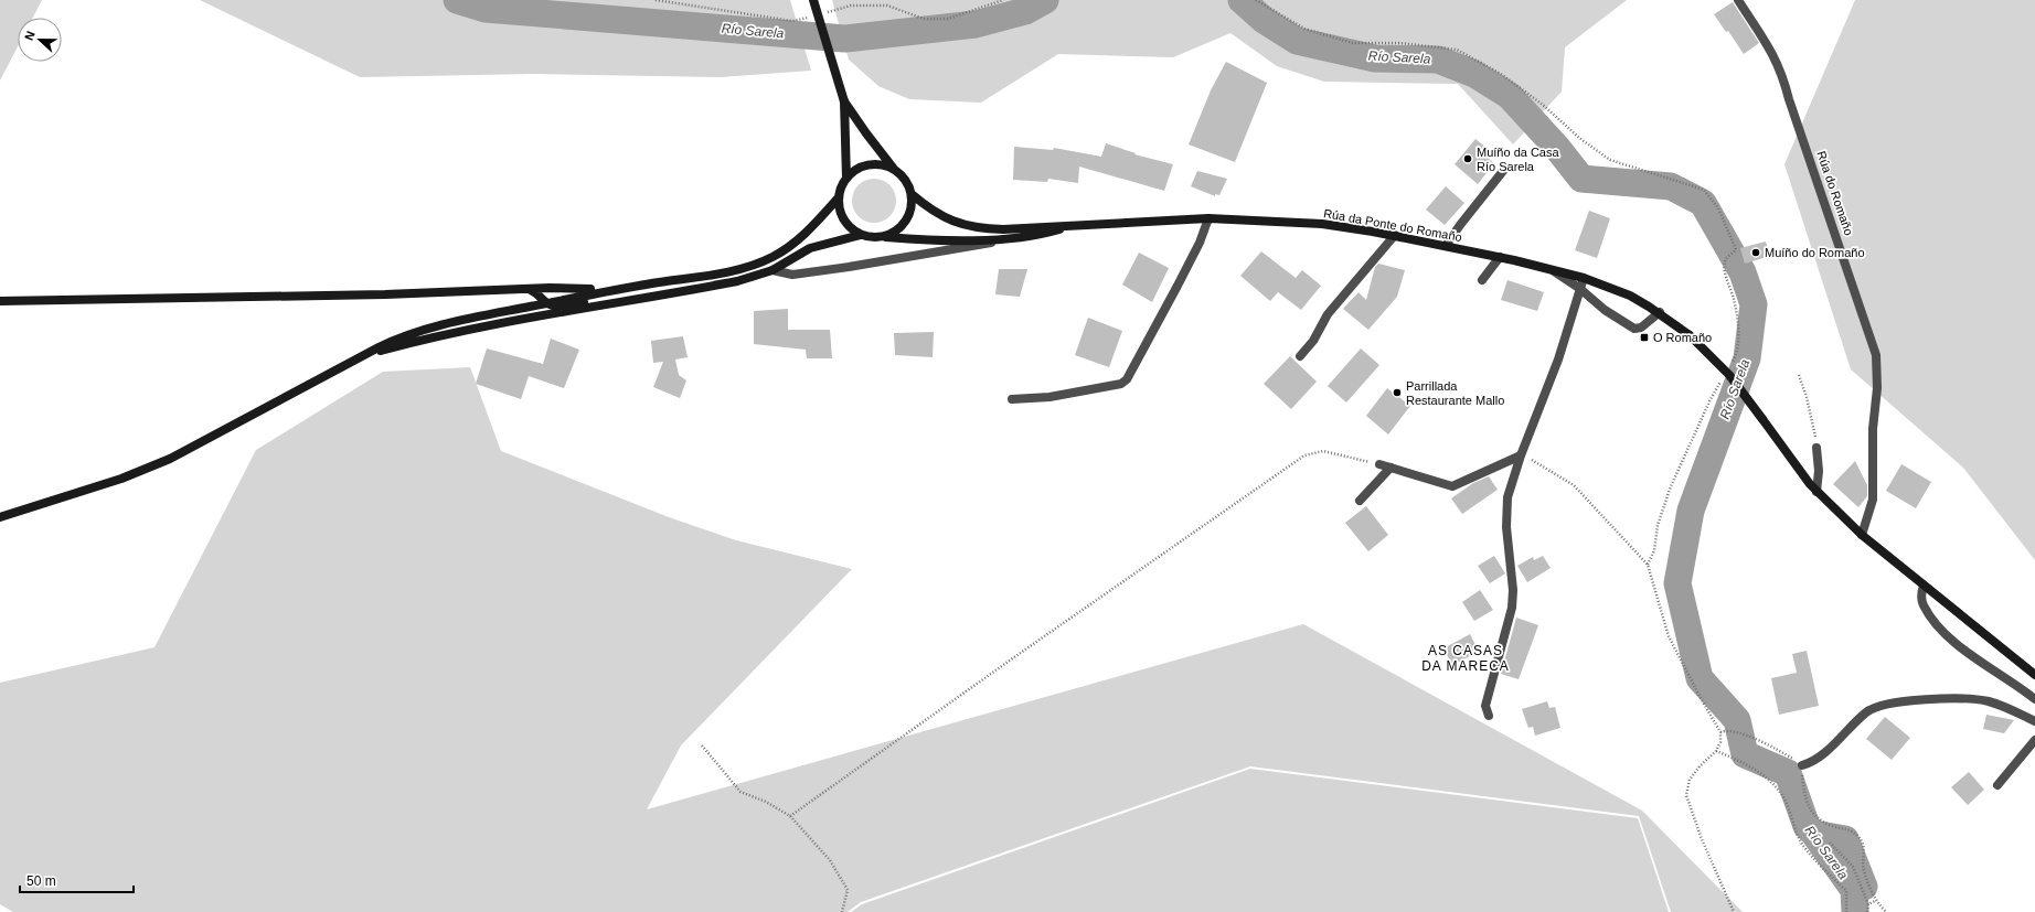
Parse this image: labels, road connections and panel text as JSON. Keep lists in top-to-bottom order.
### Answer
{
  "streets": {
    "main road": ["Rúa da Ponte do Romaño"],
    "street": ["Rúa do Romaño"]
  },
  "districts": ["AS CASAS DA MARECA"],
  "water": ["Río Sarela"],
  "places": {
    "other": ["Muíño da Casa Río Sarela", "Muíño do Romaño", "Parrillada Restaurante Mallo"],
    "transit": ["O Romaño"]
  },
  "scale_bar": "50 m",
  "north": "left"
}
